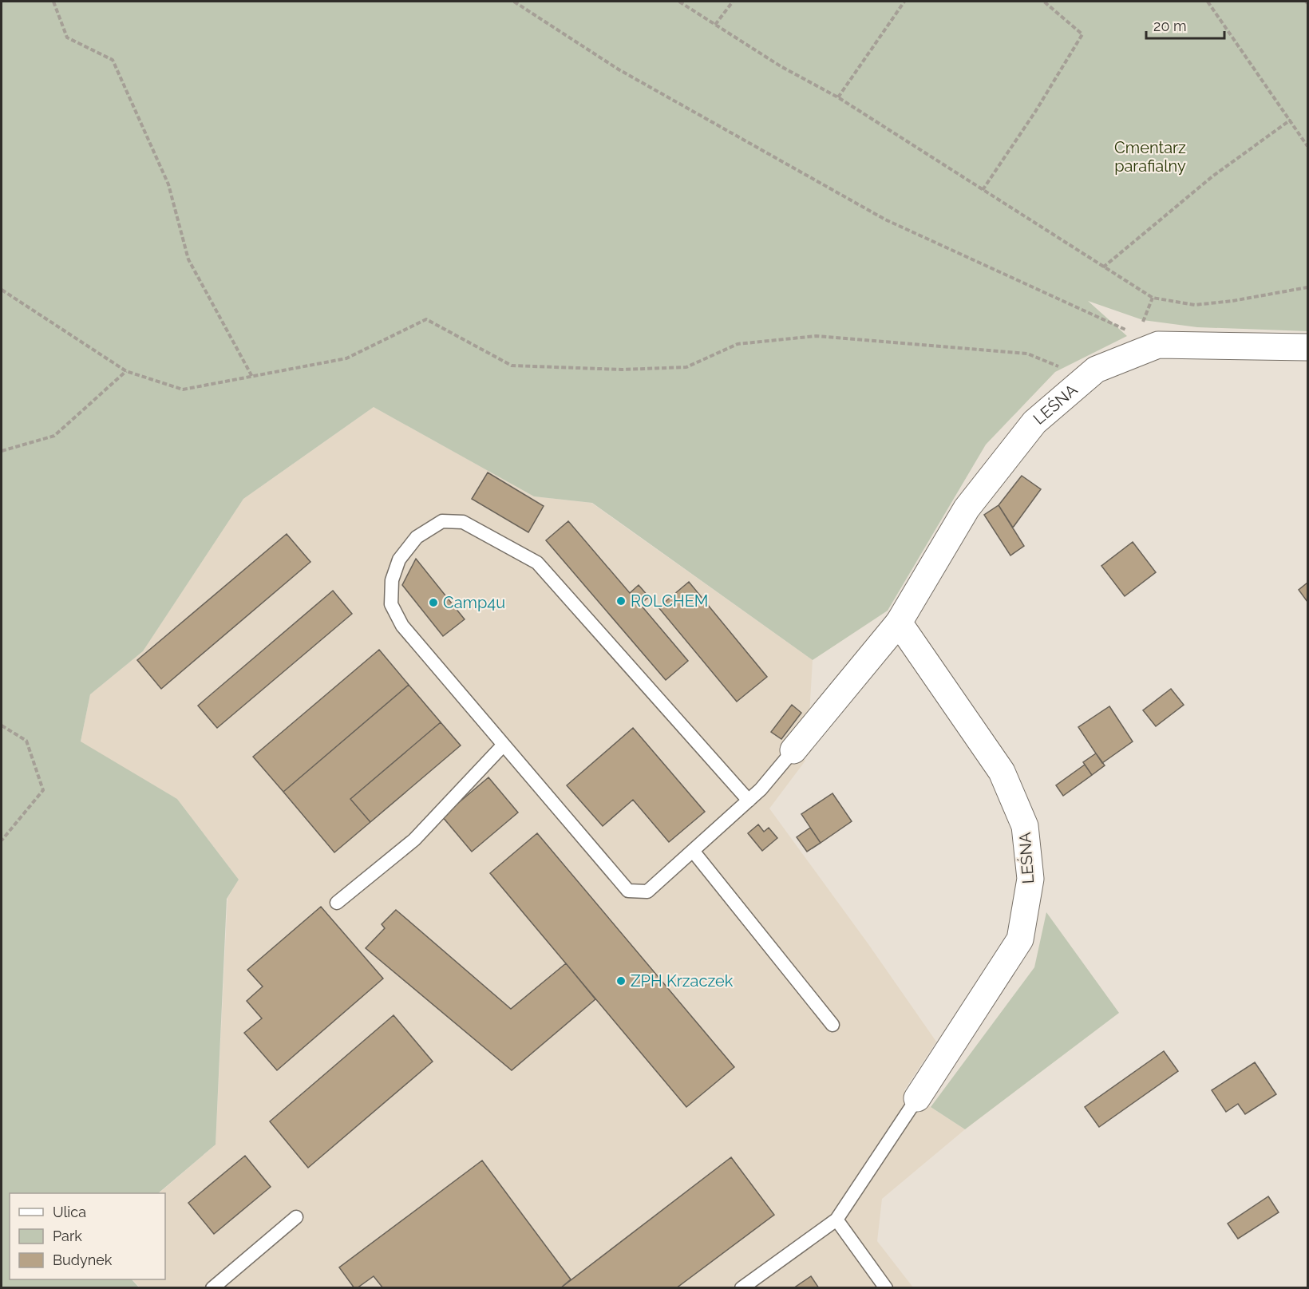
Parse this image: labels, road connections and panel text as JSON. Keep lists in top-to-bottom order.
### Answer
{
  "streets": {
    "street": ["LEŚNA"]
  },
  "parks": ["Cmentarz parafialny"],
  "places": ["ROLCHEM", "Camp4u", "ZPH Krzaczek"],
  "legend": ["Ulica", "Park", "Budynek"],
  "scale_bar": "20 m"
}
